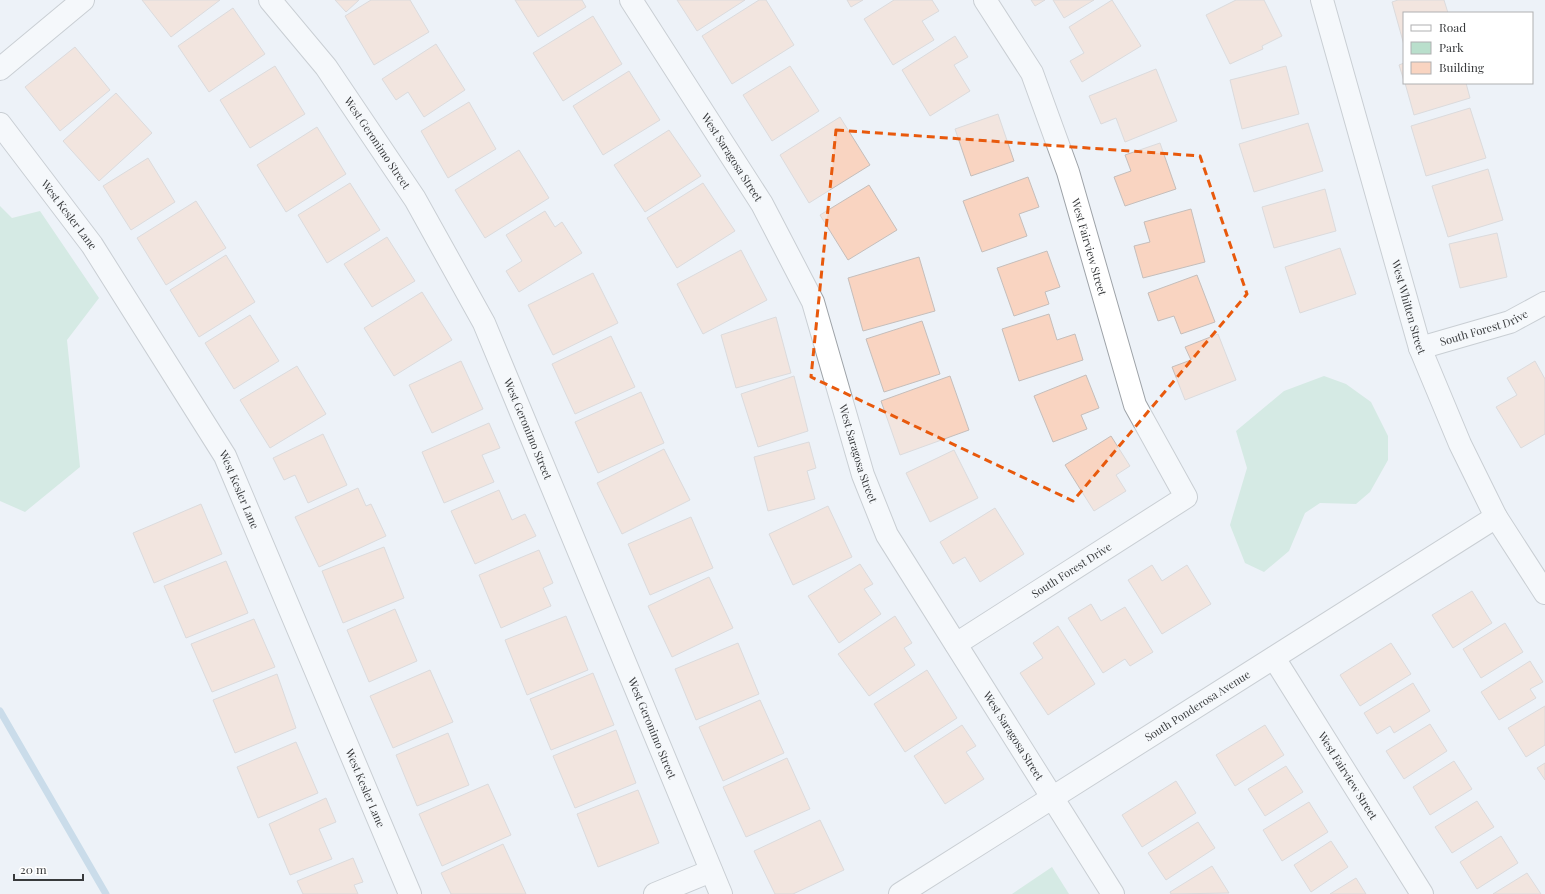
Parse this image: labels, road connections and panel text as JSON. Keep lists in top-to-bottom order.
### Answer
{
  "streets": {
    "street": [
      "West Geronimo Street",
      "West Saragosa Street",
      "West Kesler Lane",
      "West Fairview Street",
      "West Whitten Street",
      "South Forest Drive",
      "South Ponderosa Avenue"
    ]
  },
  "crossings": [
    ["West Saragosa Street", "South Forest Drive"],
    ["West Saragosa Street", "South Ponderosa Avenue"],
    ["West Fairview Street", "South Forest Drive"],
    ["West Fairview Street", "South Ponderosa Avenue"],
    ["West Whitten Street", "South Forest Drive"],
    ["West Whitten Street", "South Ponderosa Avenue"]
  ],
  "legend": ["Road", "Park", "Building"],
  "scale_bar": "20 m"
}
